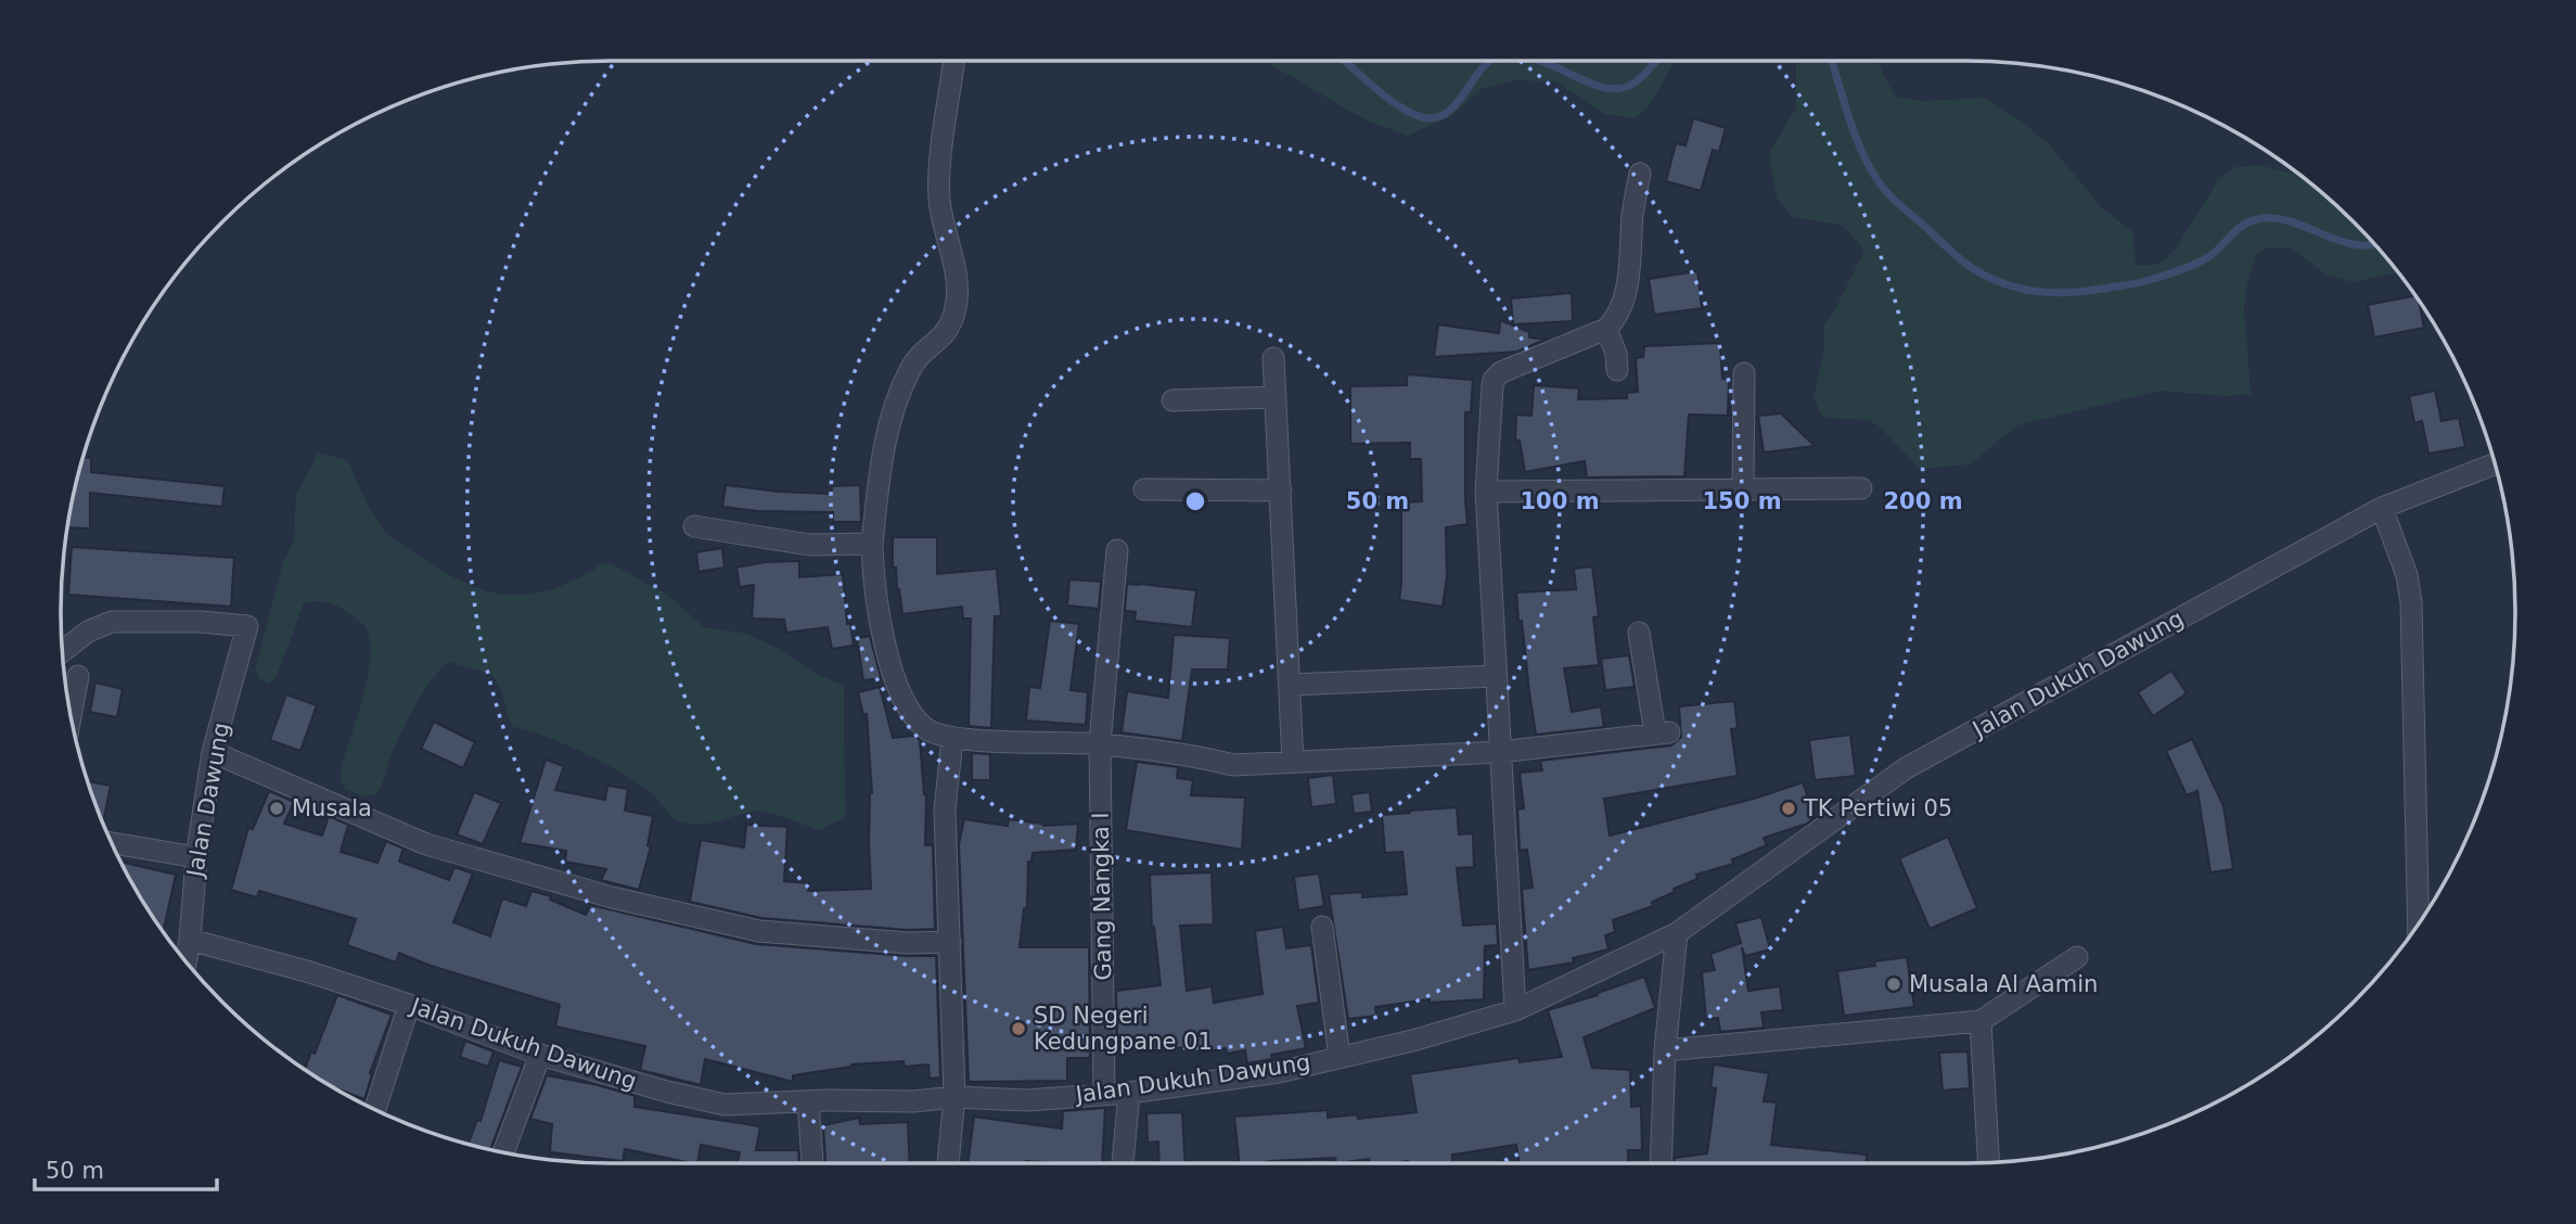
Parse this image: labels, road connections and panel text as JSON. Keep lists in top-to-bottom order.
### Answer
{
  "streets": {
    "street": ["Jalan Dukuh Dawung", "Jalan Dawung", "Gang Nangka I"]
  },
  "crossings": [
    ["Jalan Dukuh Dawung", "Jalan Dawung"],
    ["Jalan Dukuh Dawung", "Gang Nangka I"]
  ],
  "places": [
    "Musala",
    "TK Pertiwi 05",
    "Musala Al Aamin",
    "SD Negeri Kedungpane 01"
  ],
  "scale_bar": "50 m",
  "rings": [
    "50 m",
    "100 m",
    "150 m",
    "200 m"
  ]
}
